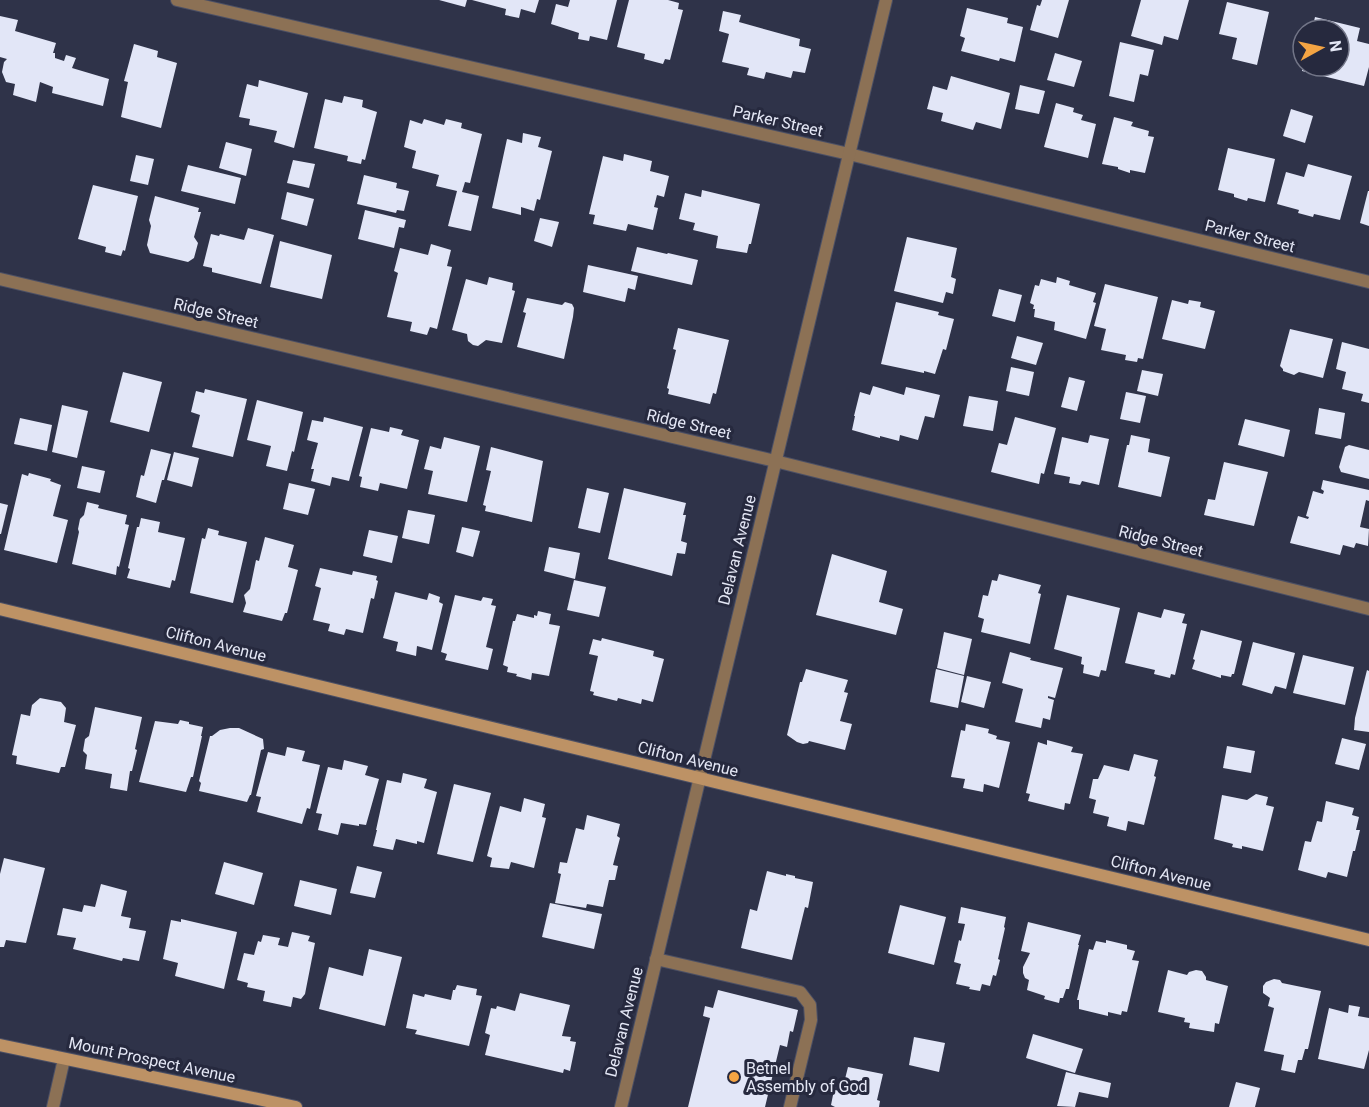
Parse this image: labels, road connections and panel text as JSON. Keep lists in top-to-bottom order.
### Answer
{
  "streets": {
    "street": [
      "Parker Street",
      "Ridge Street",
      "Delavan Avenue",
      "Clifton Avenue",
      "Mount Prospect Avenue"
    ]
  },
  "crossings": [
    ["Parker Street", "Delavan Avenue"],
    ["Ridge Street", "Delavan Avenue"],
    ["Delavan Avenue", "Clifton Avenue"]
  ],
  "places": ["Betnel Assembly of God"],
  "north": "right"
}
